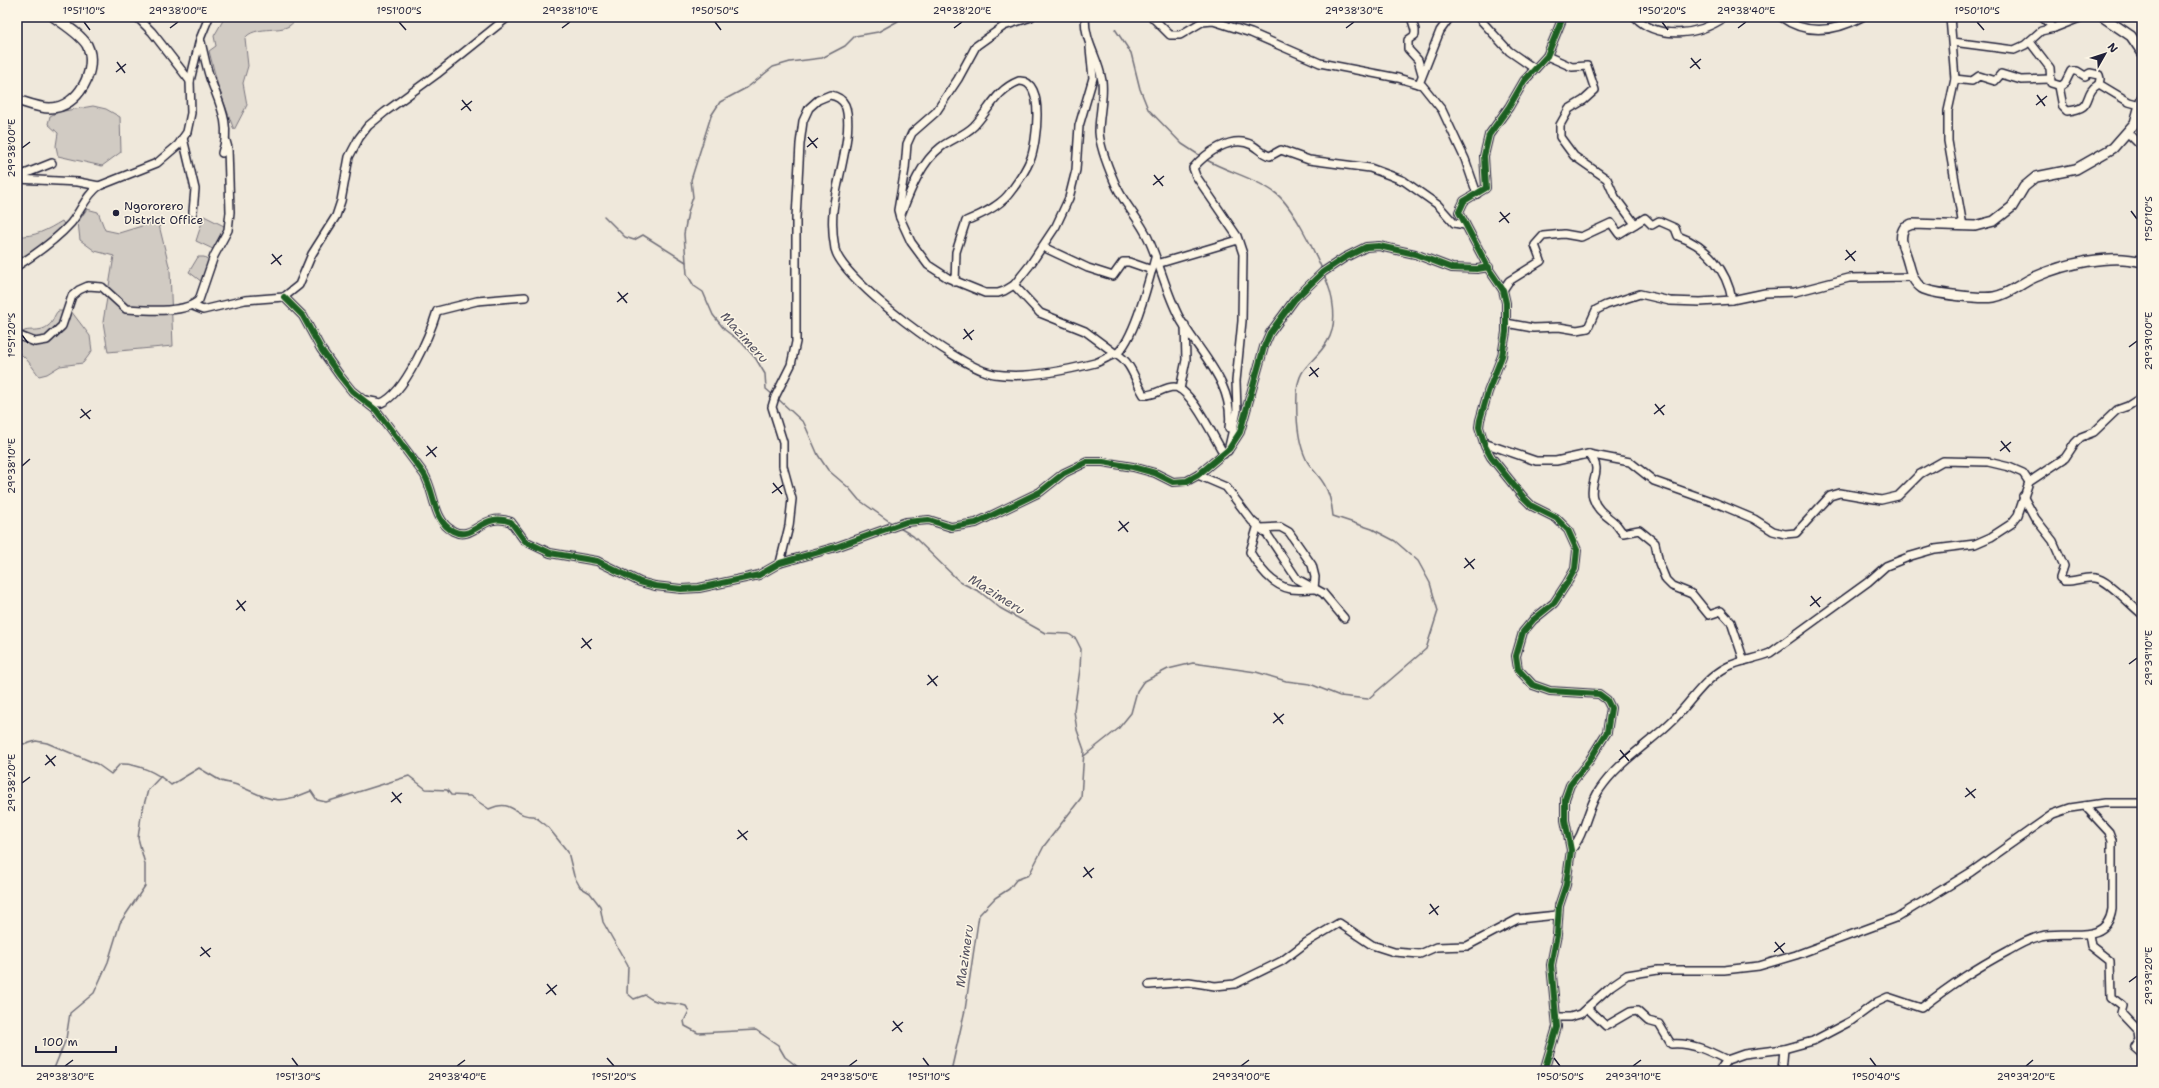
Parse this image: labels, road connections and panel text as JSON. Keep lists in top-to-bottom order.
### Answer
{
  "water": ["Mazimeru"],
  "places": ["Ngororero District Office"],
  "scale_bar": "100 m",
  "north": "top right",
  "coordinates": [
    "1°51'10\"S",
    "29°38'00\"E",
    "1°51'00\"S",
    "29°38'10\"E",
    "1°50'50\"S",
    "29°38'20\"E",
    "29°38'30\"E",
    "1°50'20\"S",
    "29°38'40\"E",
    "1°50'10\"S",
    "1°51'20\"S",
    "29°39'00\"E",
    "29°39'10\"E",
    "29°39'20\"E",
    "1°51'30\"S",
    "29°38'50\"E",
    "1°50'40\"S"
  ]
}
